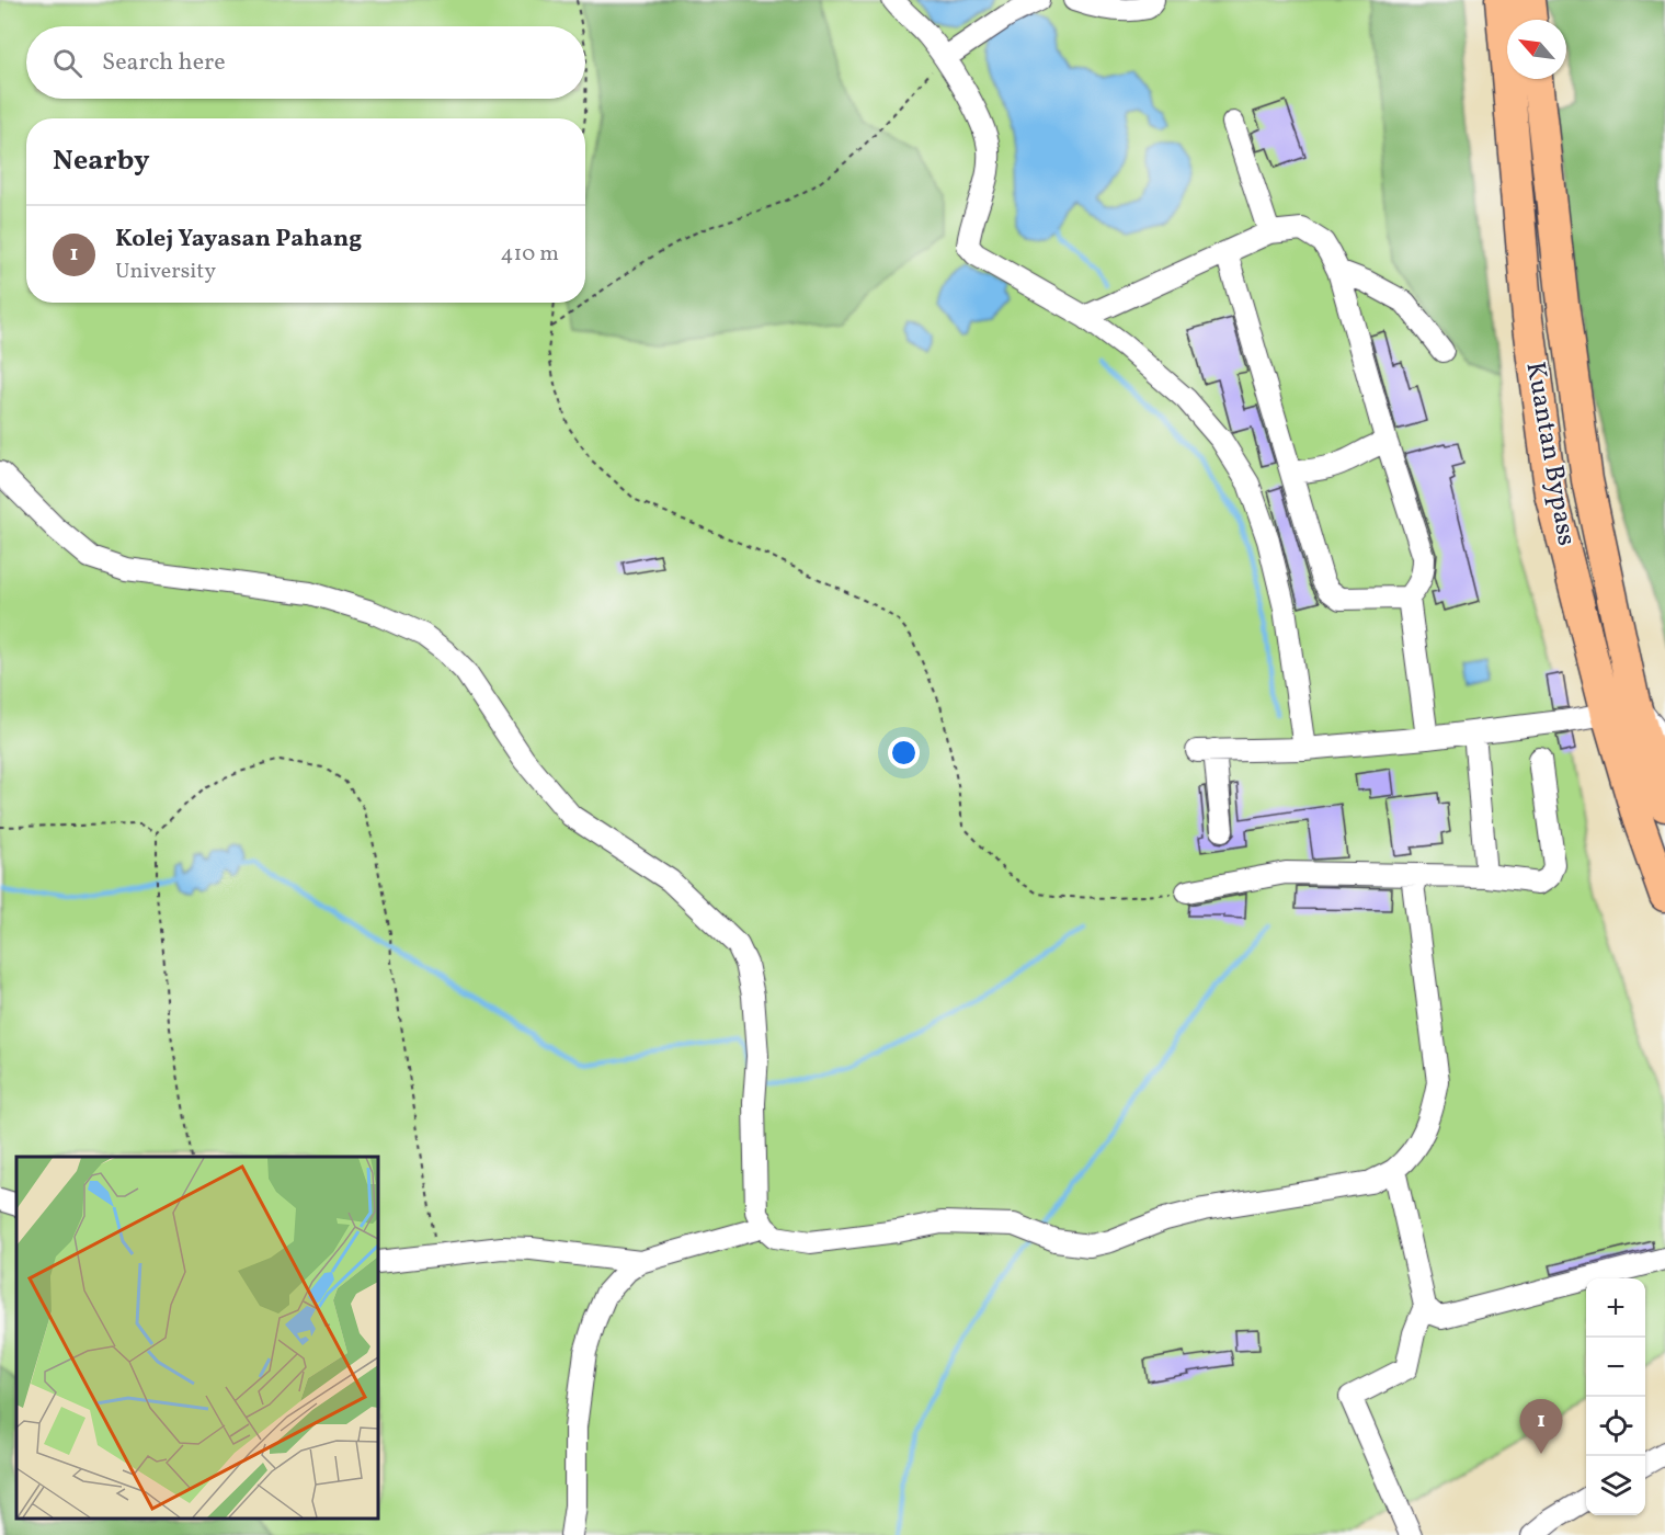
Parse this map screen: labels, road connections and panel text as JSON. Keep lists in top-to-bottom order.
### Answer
{
  "streets": {
    "highway": ["Kuantan Bypass"]
  },
  "north": "top left",
  "page": {
    "search": "Search here",
    "heading": "Nearby",
    "list": [
      {
        "mark": "1",
        "name": "Kolej Yayasan Pahang",
        "note": "University",
        "value": "410 m"
      }
    ],
    "map_buttons": ["+", "−"],
    "pins": "1"
  }
}
